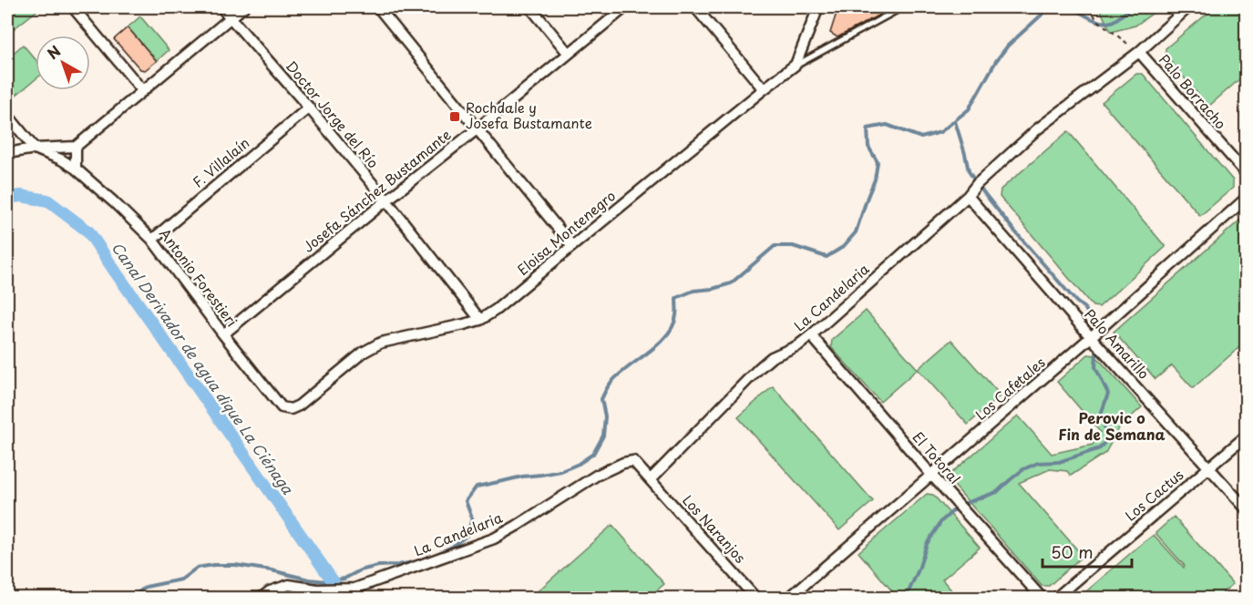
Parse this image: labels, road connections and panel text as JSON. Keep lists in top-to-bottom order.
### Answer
{
  "streets": {
    "street": [
      "Palo Borracho",
      "Doctor Jorge del Río",
      "F. Villalaín",
      "Josefa Sánchez Bustamante",
      "Eloisa Montenegro",
      "Antonio Forestieri",
      "La Candelaria",
      "Palo Amarillo",
      "Los Cafetales",
      "El Totoral",
      "Los Cactus",
      "Los Naranjos"
    ]
  },
  "crossings": [
    ["Palo Borracho", "La Candelaria"],
    ["Doctor Jorge del Río", "F. Villalaín"],
    ["Doctor Jorge del Río", "Josefa Sánchez Bustamante"],
    ["Doctor Jorge del Río", "Eloisa Montenegro"],
    ["F. Villalaín", "Antonio Forestieri"],
    ["Josefa Sánchez Bustamante", "Antonio Forestieri"],
    ["Eloisa Montenegro", "Antonio Forestieri"],
    ["La Candelaria", "Palo Amarillo"],
    ["La Candelaria", "El Totoral"],
    ["La Candelaria", "Los Naranjos"],
    ["Palo Amarillo", "Los Cafetales"],
    ["Palo Amarillo", "Los Cactus"],
    ["Los Cafetales", "El Totoral"]
  ],
  "districts": ["Perovic o Fin de Semana"],
  "water": ["Canal Derivador de agua dique La Ciénaga"],
  "places": {
    "transit": ["Rochdale y Josefa Bustamante"]
  },
  "scale_bar": "50 m",
  "north": "top left"
}
